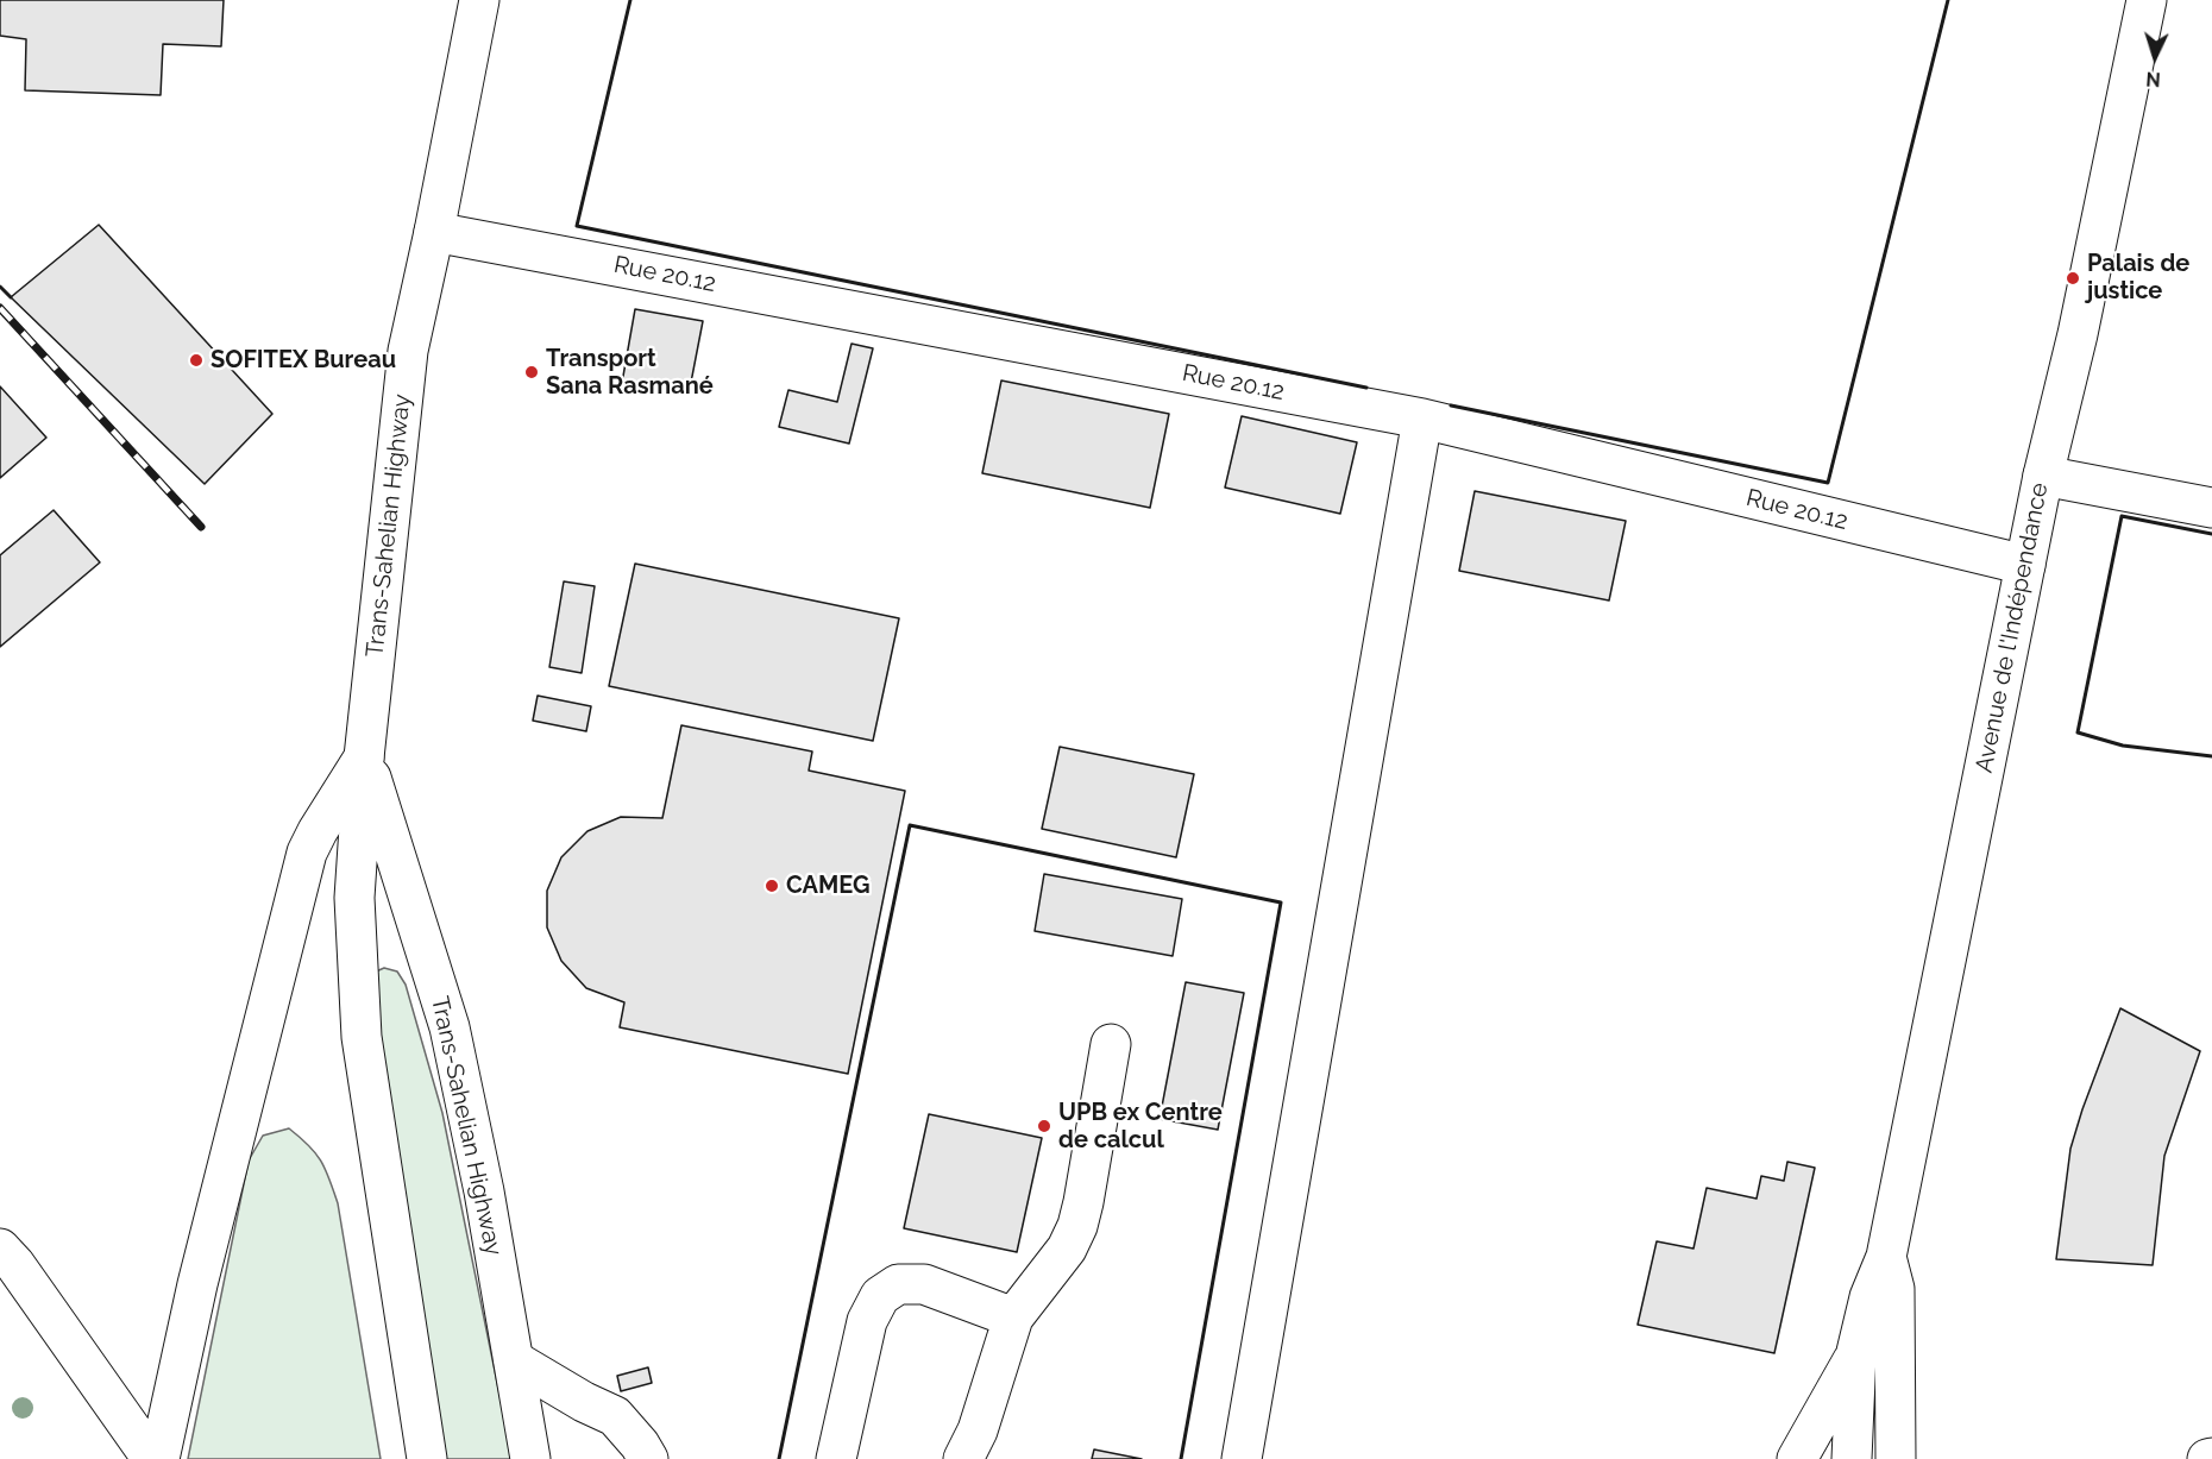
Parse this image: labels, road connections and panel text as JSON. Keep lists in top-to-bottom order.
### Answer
{
  "streets": {
    "main road": ["Rue 20.12", "Trans-Sahelian Highway", "Avenue de l'Indépendance"]
  },
  "crossings": [
    ["Rue 20.12", "Trans-Sahelian Highway"],
    ["Rue 20.12", "Avenue de l'Indépendance"]
  ],
  "places": [
    "Palais de justice",
    "SOFITEX Bureau",
    "Transport Sana Rasmané",
    "CAMEG",
    "UPB ex Centre de calcul"
  ],
  "north": "bottom"
}
